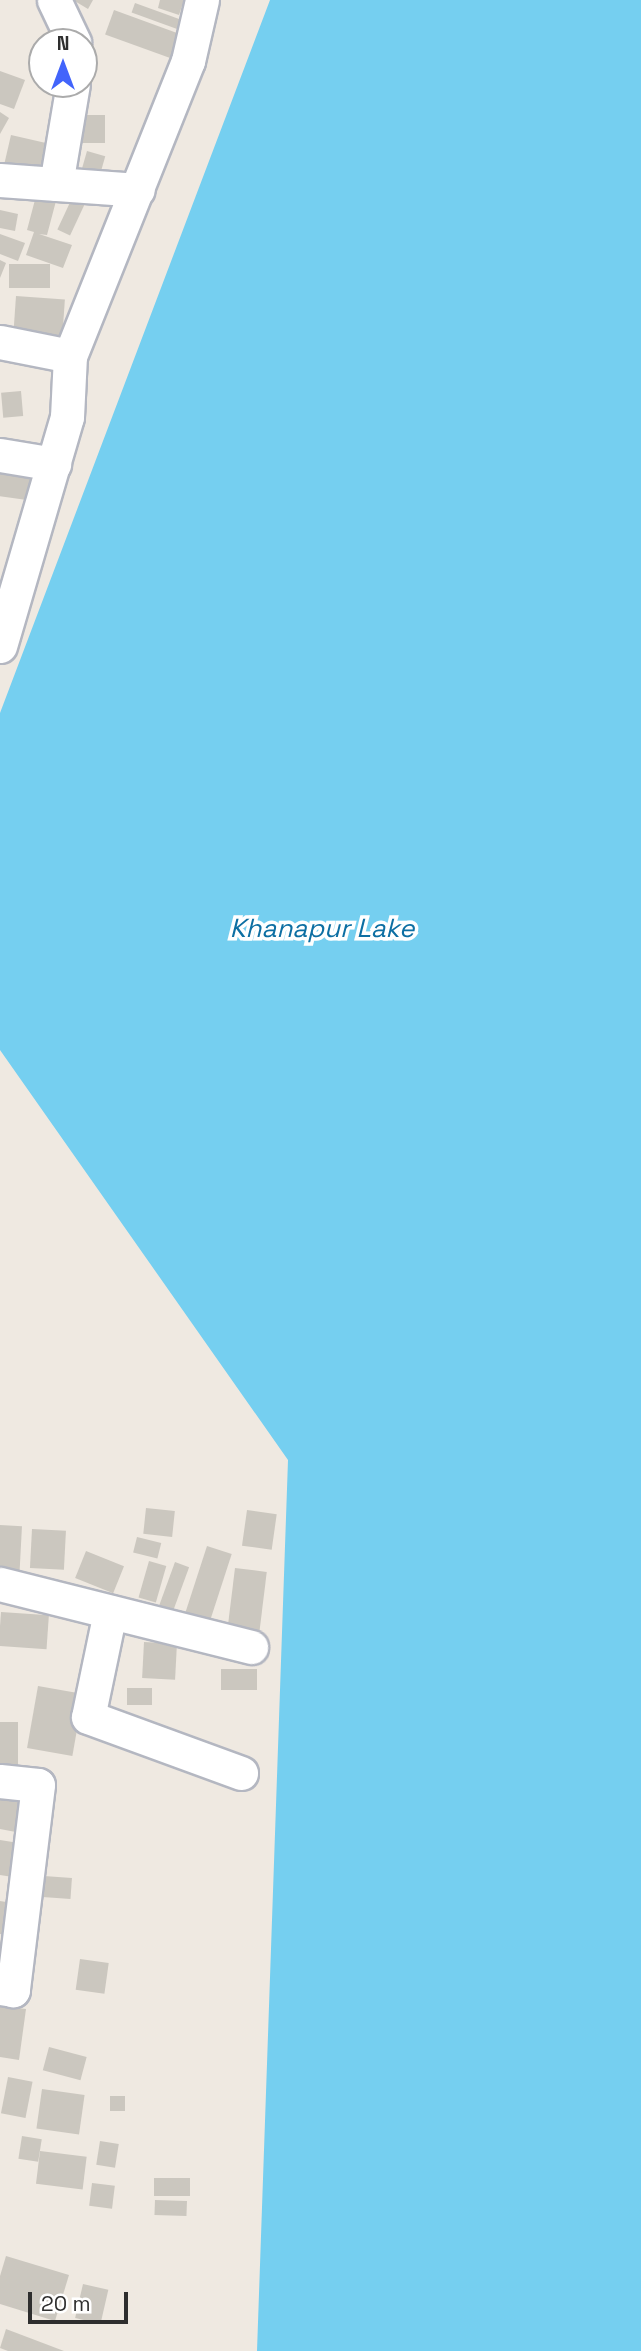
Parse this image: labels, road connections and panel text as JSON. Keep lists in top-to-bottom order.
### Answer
{
  "water": ["Khanapur Lake"],
  "scale_bar": "20 m",
  "north": "top"
}
